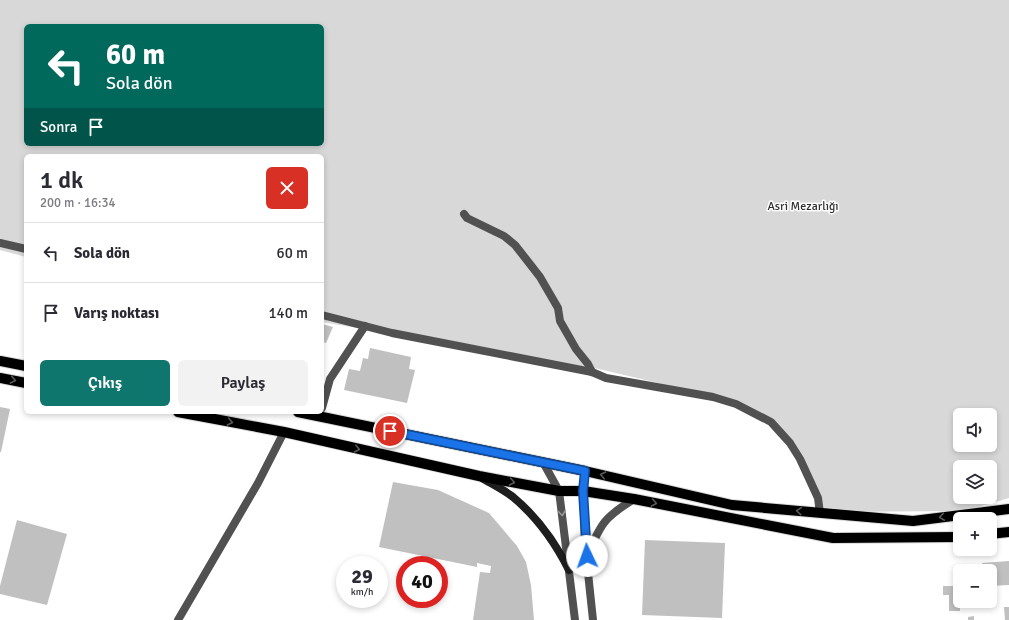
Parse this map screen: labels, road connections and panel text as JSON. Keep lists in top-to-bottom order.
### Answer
{
  "parks": ["Asri Mezarlığı"],
  "page": {
    "turn": ["60 m", "Sola dön"],
    "then": "Sonra",
    "heading": ["1 dk", "200 m · 16:34"],
    "list": [
      {
        "name": "Sola dön",
        "value": "60 m"
      },
      {
        "name": "Varış noktası",
        "value": "140 m"
      }
    ],
    "buttons": ["Çıkış", "Paylaş"],
    "map_buttons": ["+", "−"],
    "speed": "29 km/h",
    "limit": "40"
  }
}
